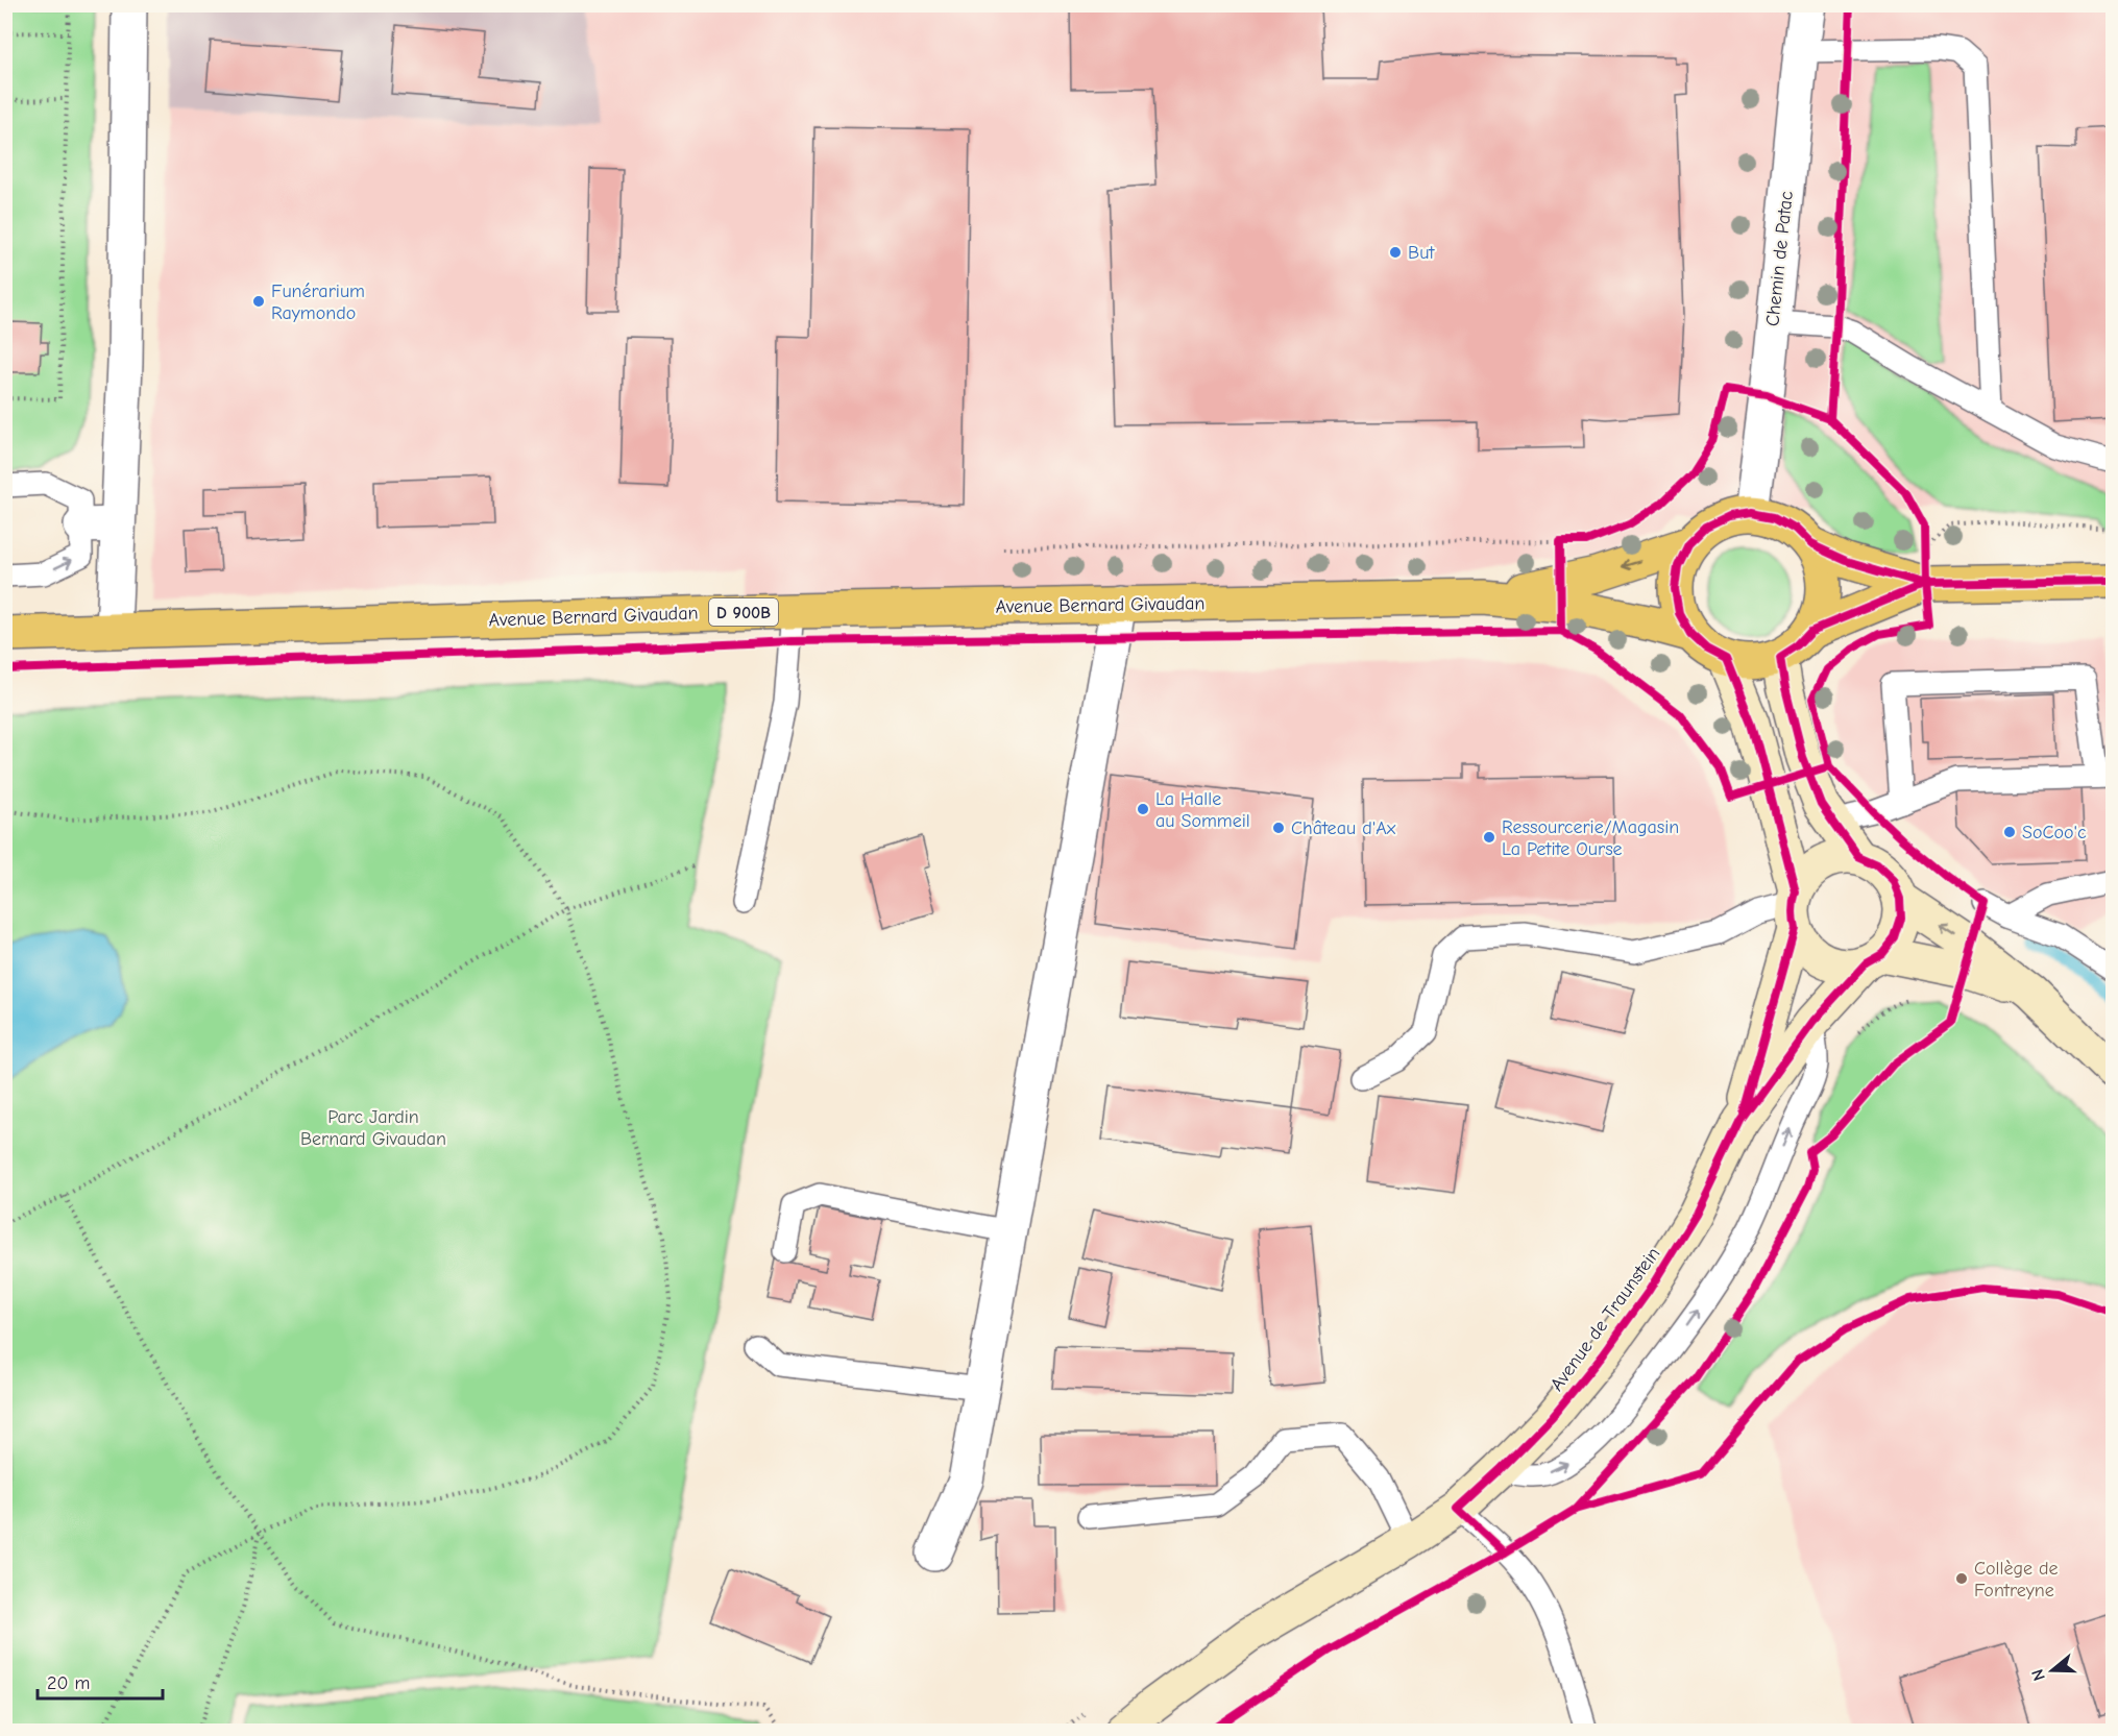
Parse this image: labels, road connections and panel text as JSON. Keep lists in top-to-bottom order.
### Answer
{
  "streets": {
    "main road": ["Avenue Bernard Givaudan", "D 900B"],
    "street": ["Chemin de Patac", "Avenue de Traunstein"]
  },
  "crossings": [
    ["Chemin de Patac", "D 900B"],
    ["Avenue Bernard Givaudan", "D 900B"]
  ],
  "parks": ["Parc Jardin Bernard Givaudan"],
  "places": [
    "But",
    "Funérarium Raymondo",
    "La Halle au Sommeil",
    "Château d'Ax",
    "SoCoo'c",
    "Ressourcerie/Magasin La Petite Ourse",
    "Collège de Fontreyne"
  ],
  "scale_bar": "20 m",
  "north": "left"
}
